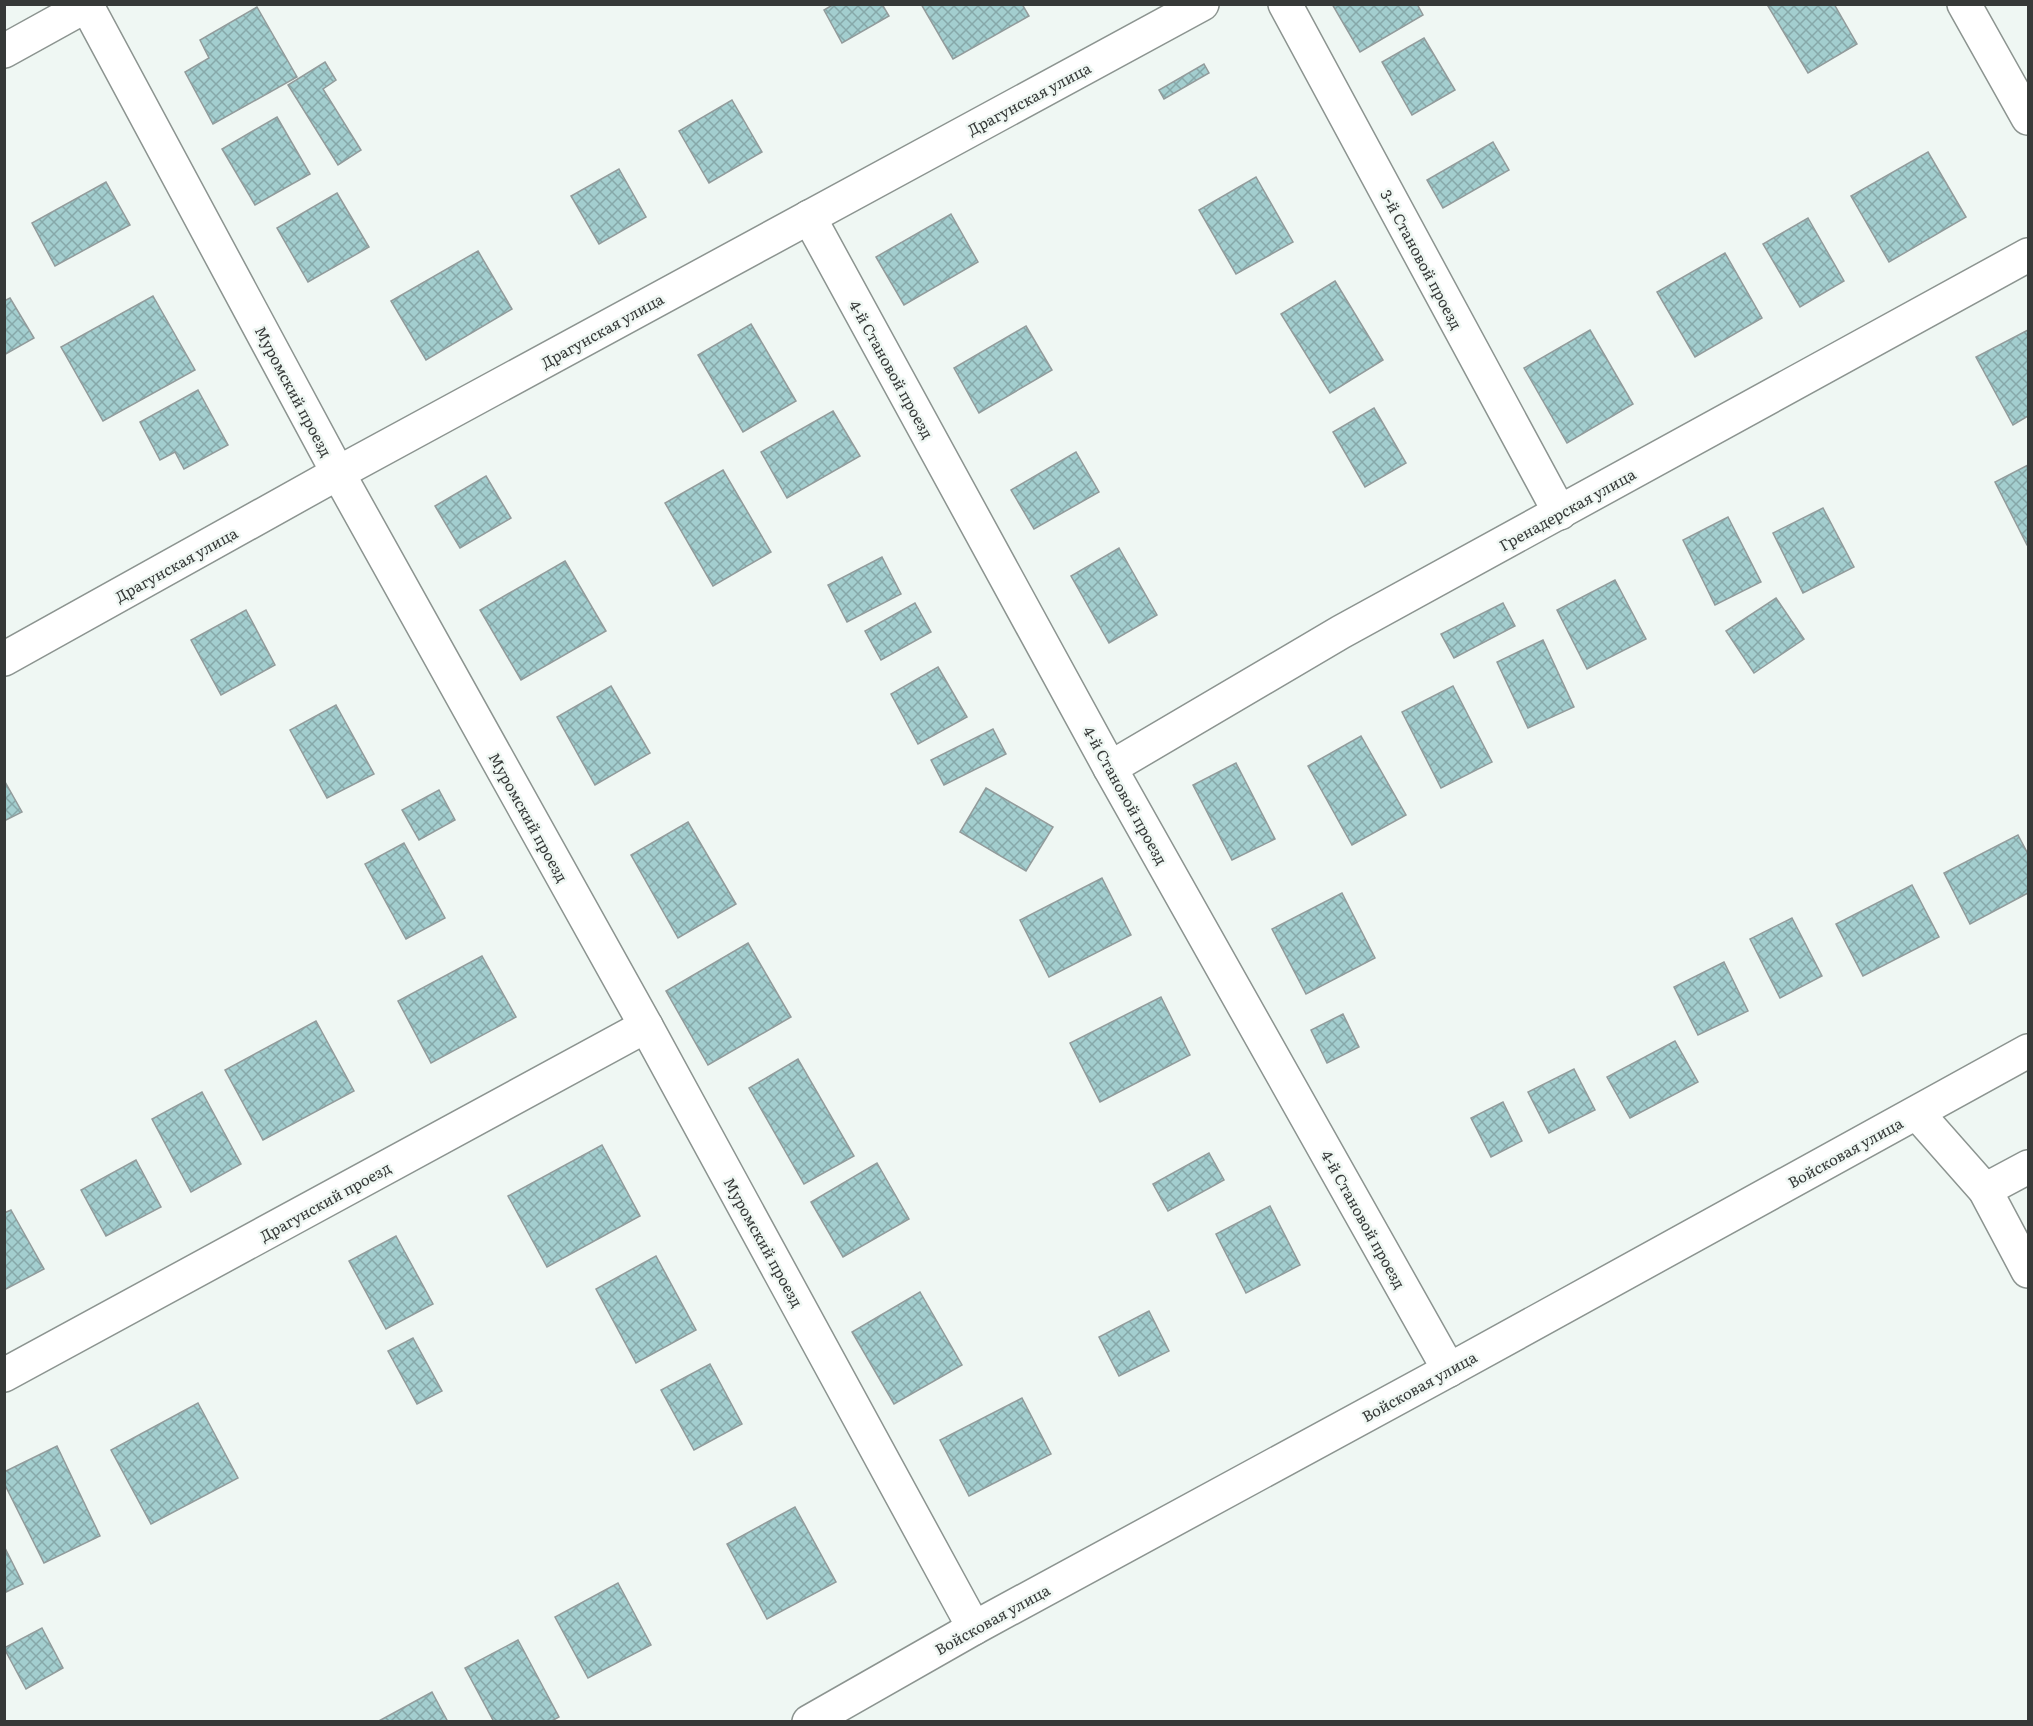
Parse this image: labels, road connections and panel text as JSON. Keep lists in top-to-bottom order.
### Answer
{
  "streets": {
    "street": [
      "Драгунская улица",
      "3-й Становой проезд",
      "4-й Становой проезд",
      "Муромский проезд",
      "Гренадерская улица",
      "Войсковая улица",
      "Драгунский проезд"
    ]
  },
  "crossings": [
    ["Драгунская улица", "4-й Становой проезд"],
    ["Драгунская улица", "Муромский проезд"],
    ["3-й Становой проезд", "Гренадерская улица"],
    ["4-й Становой проезд", "Гренадерская улица"],
    ["4-й Становой проезд", "Войсковая улица"],
    ["Муромский проезд", "Войсковая улица"],
    ["Муромский проезд", "Драгунский проезд"]
  ]
}
